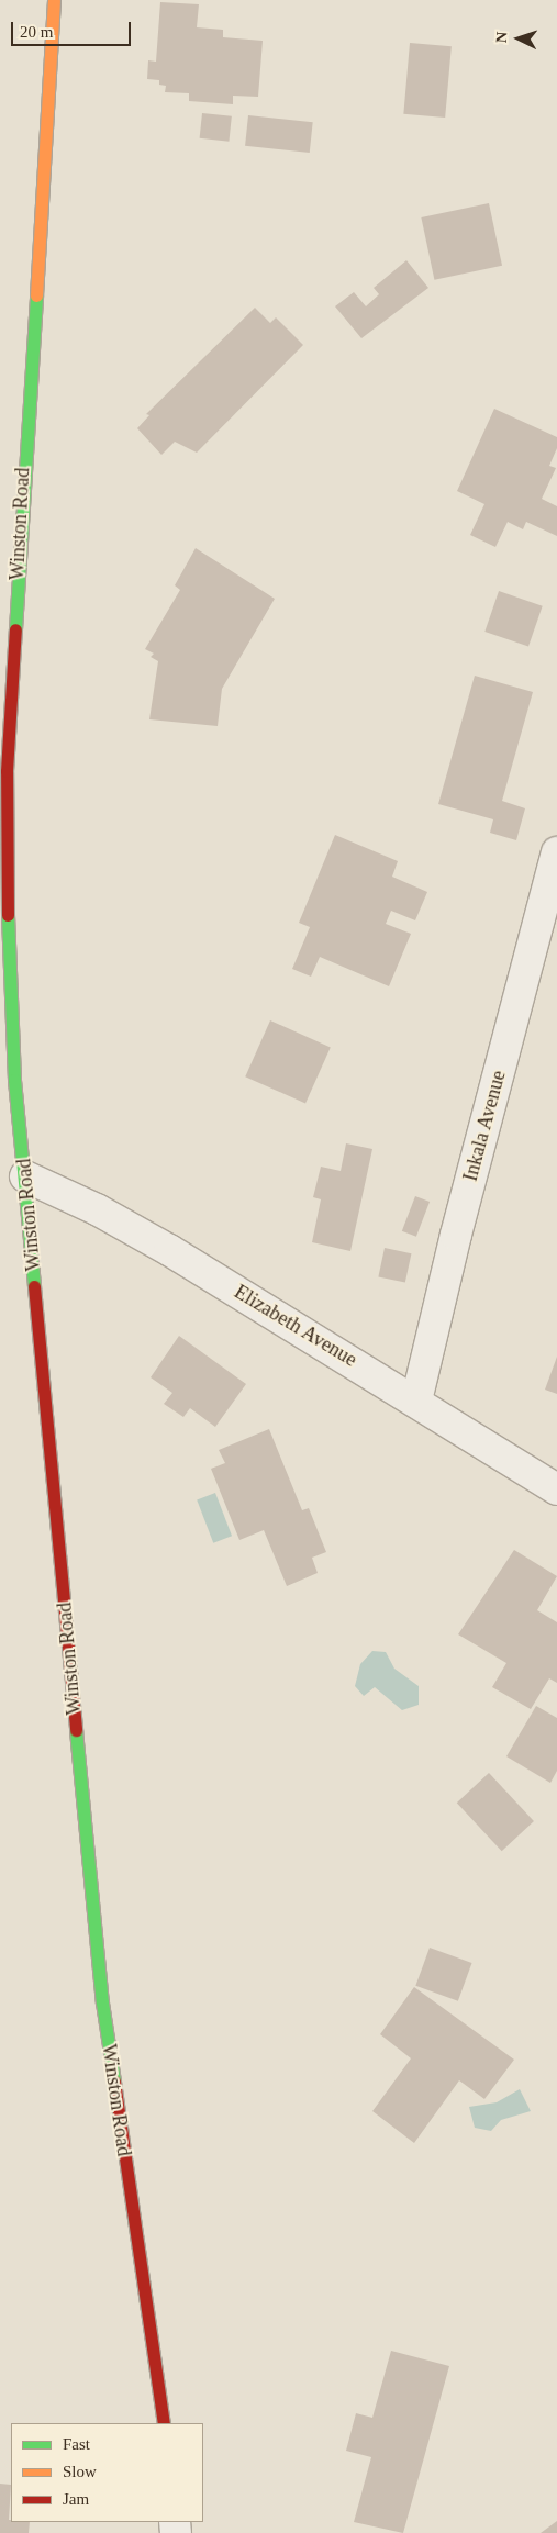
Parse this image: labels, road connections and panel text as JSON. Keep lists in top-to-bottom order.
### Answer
{
  "streets": {
    "street": ["Winston Road", "Inkala Avenue", "Elizabeth Avenue"]
  },
  "crossings": [
    ["Winston Road", "Elizabeth Avenue"],
    ["Inkala Avenue", "Elizabeth Avenue"]
  ],
  "legend": ["Fast", "Slow", "Jam"],
  "scale_bar": "20 m",
  "north": "left"
}
